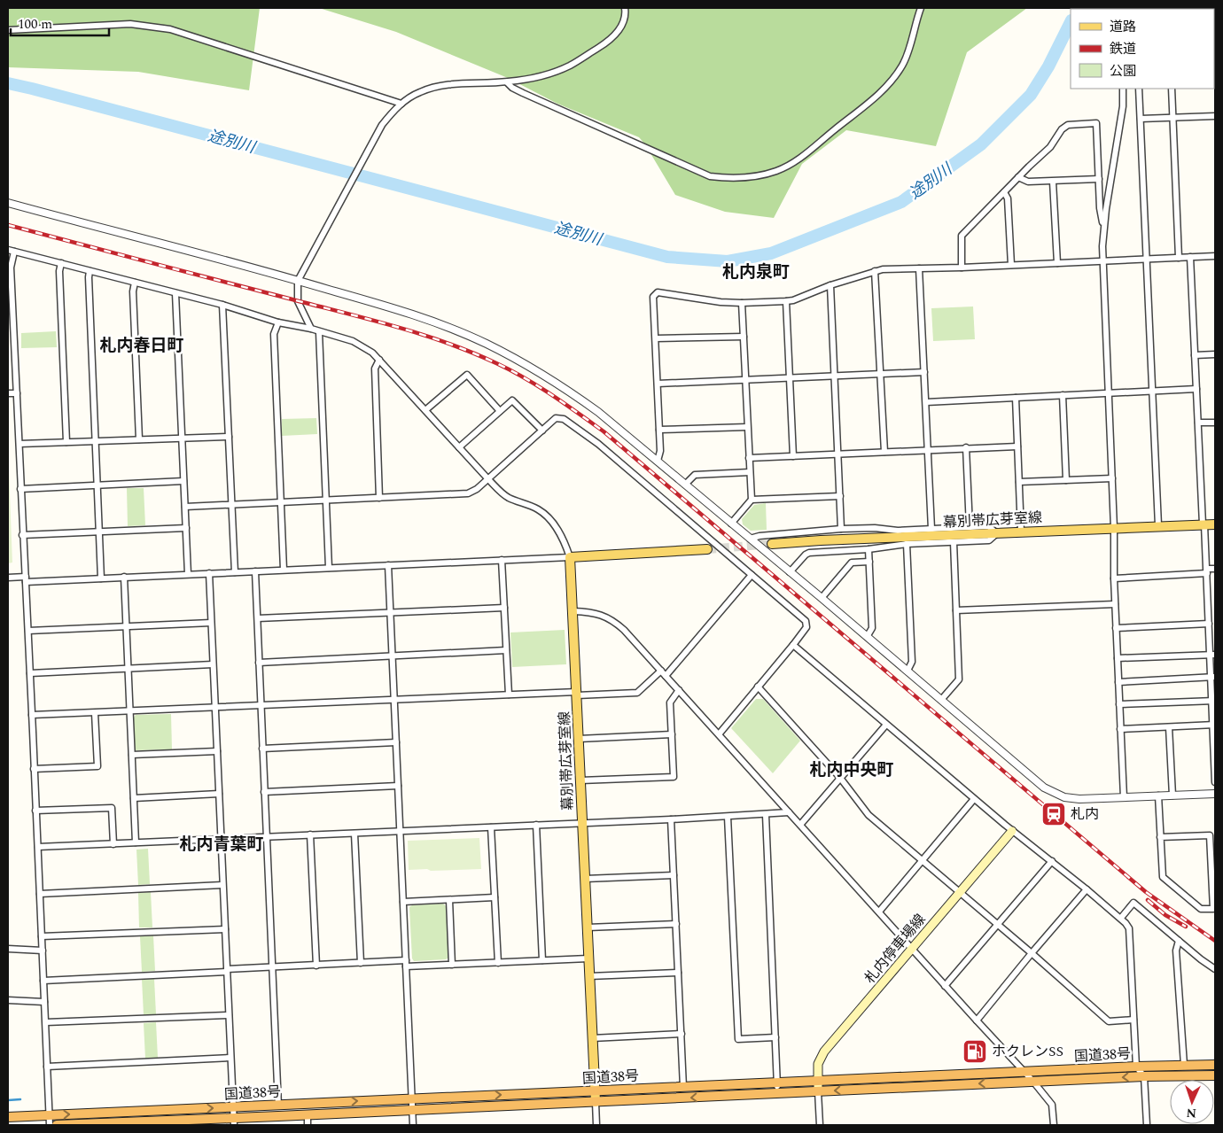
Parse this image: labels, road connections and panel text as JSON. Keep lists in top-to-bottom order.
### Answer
{
  "streets": {
    "highway": ["国道38号"],
    "main road": ["幕別帯広芽室線", "札内停車場線"]
  },
  "crossings": [
    ["幕別帯広芽室線", "国道38号"],
    ["札内停車場線", "国道38号"]
  ],
  "districts": [
    "札内泉町",
    "札内春日町",
    "札内中央町",
    "札内青葉町"
  ],
  "water": ["途別川"],
  "places": {
    "station": ["札内"],
    "fuel station": ["ホクレンSS"]
  },
  "legend": ["道路", "鉄道", "公園"],
  "scale_bar": "100 m",
  "north": "bottom"
}
